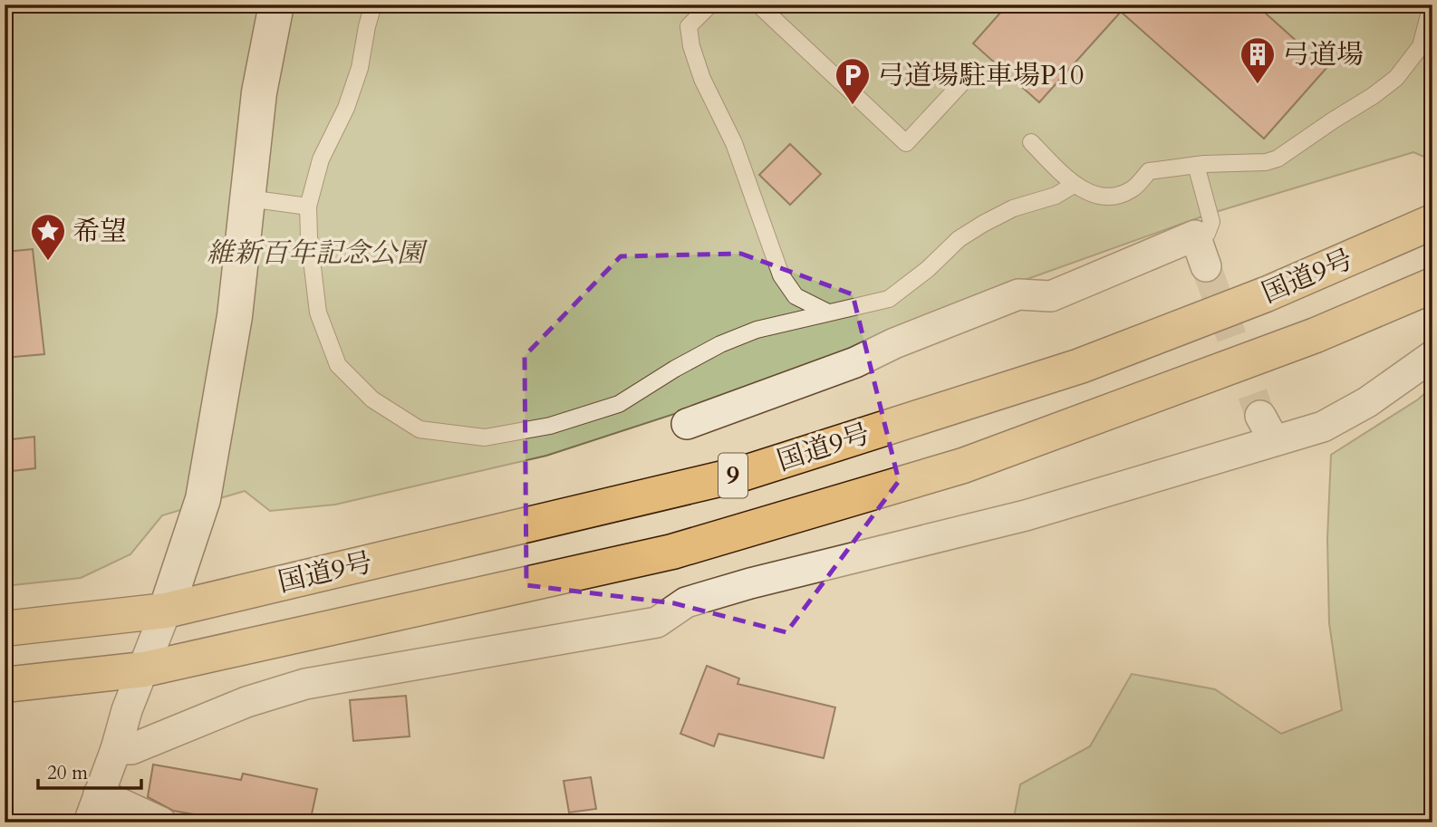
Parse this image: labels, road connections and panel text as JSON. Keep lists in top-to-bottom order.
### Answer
{
  "streets": {
    "highway": ["国道9号", "9"]
  },
  "parks": ["維新百年記念公園"],
  "places": {
    "building": ["弓道場"],
    "parking": ["弓道場駐車場P10"],
    "place": ["希望"]
  },
  "scale_bar": "20 m"
}
